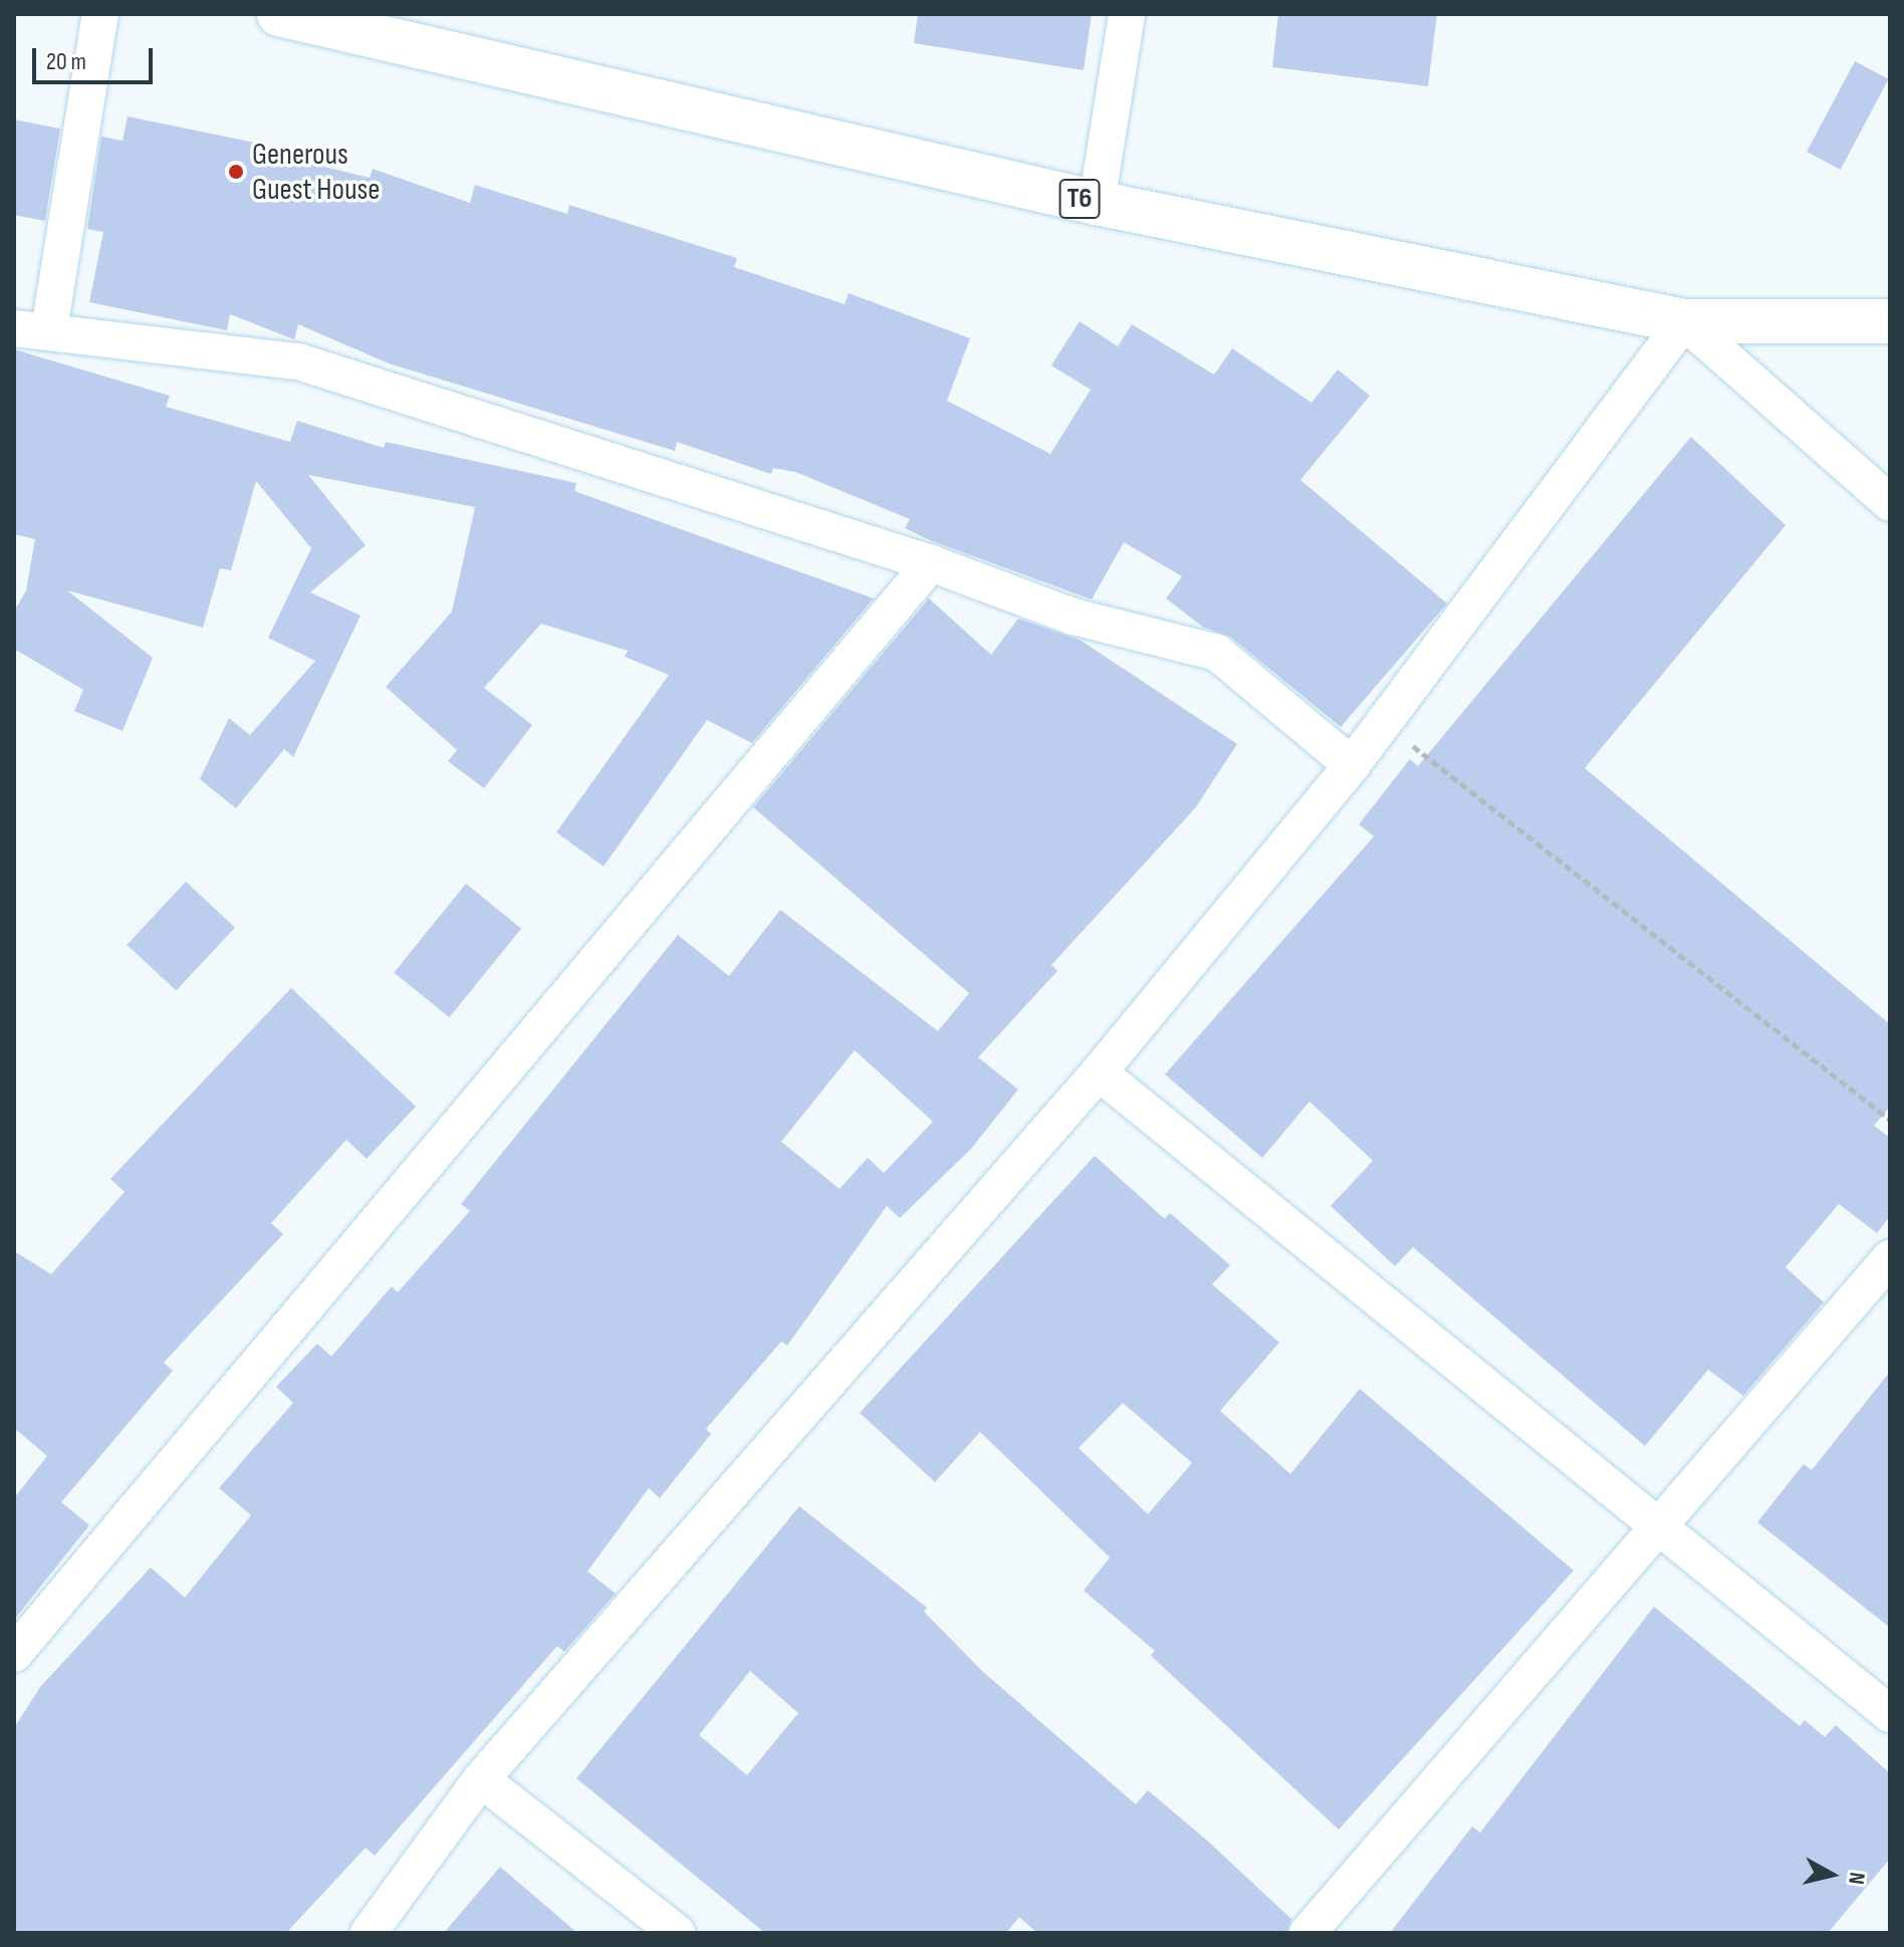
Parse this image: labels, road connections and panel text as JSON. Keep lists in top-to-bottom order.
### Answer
{
  "streets": {
    "highway": ["T6"]
  },
  "places": ["Generous Guest House"],
  "scale_bar": "20 m",
  "north": "right"
}
